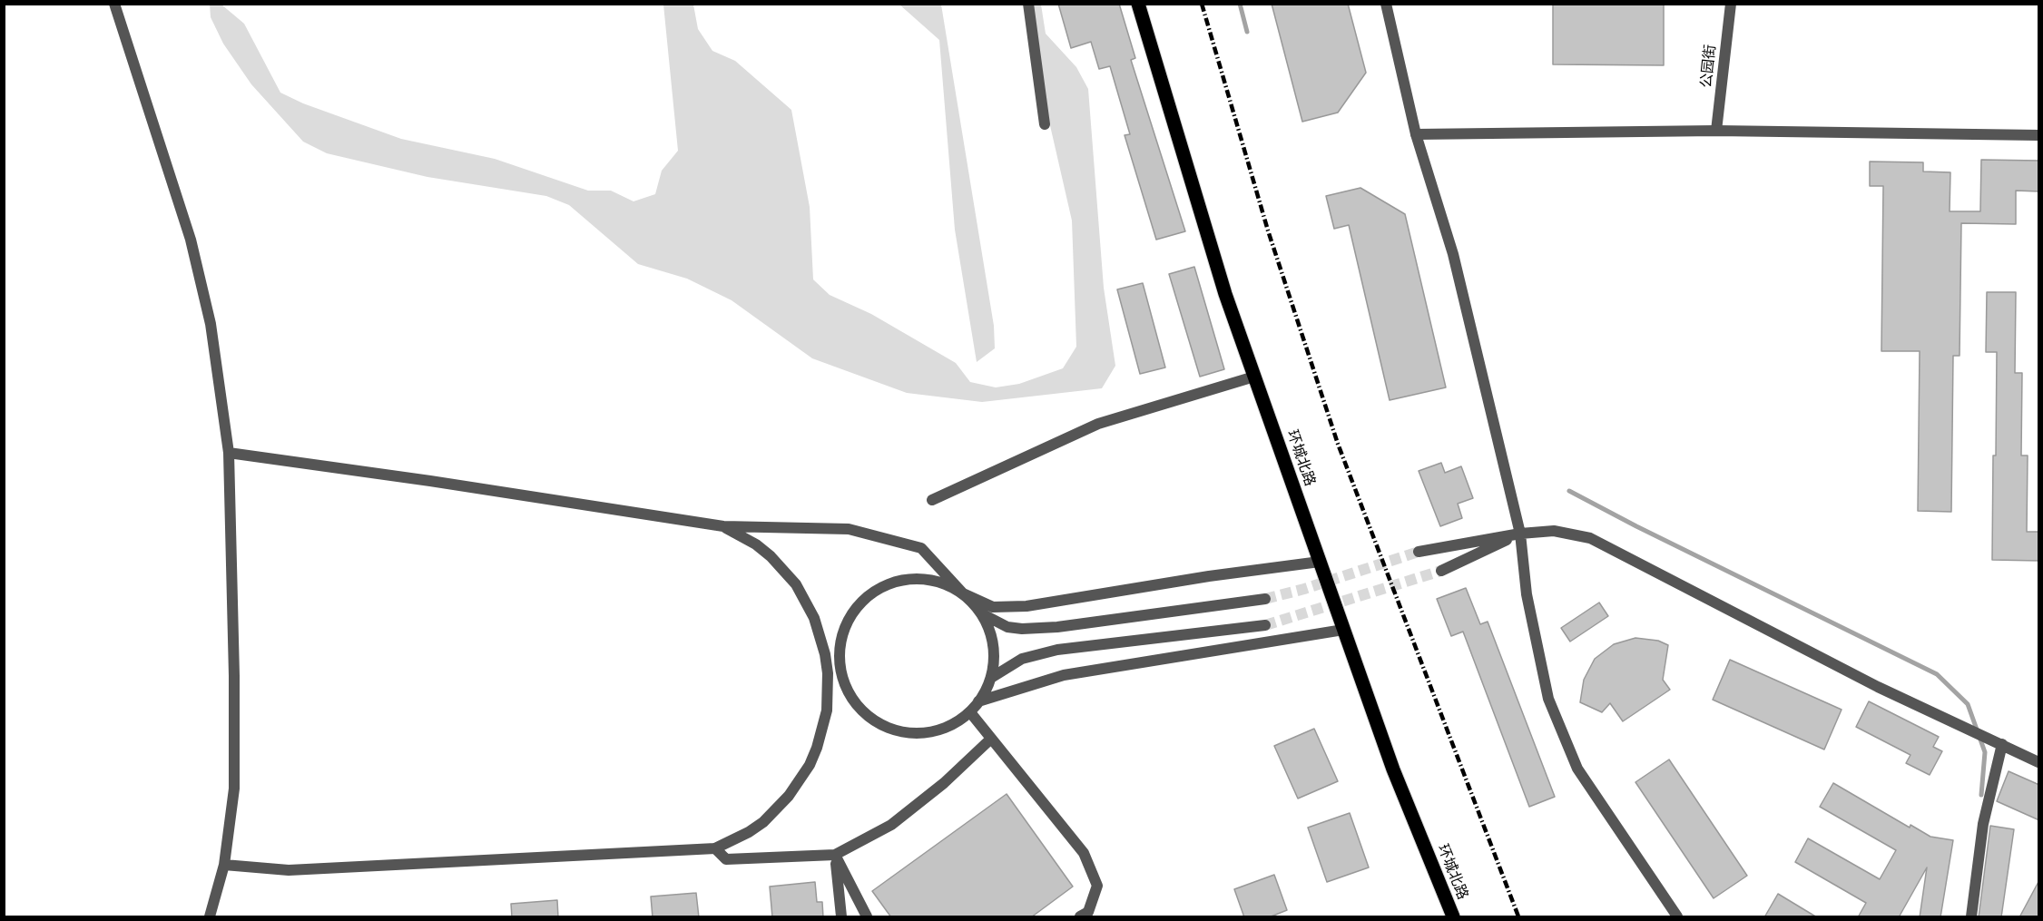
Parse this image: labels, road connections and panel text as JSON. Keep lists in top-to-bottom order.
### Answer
{
  "streets": {
    "main road": ["环城北路"],
    "street": ["公园街"]
  }
}
